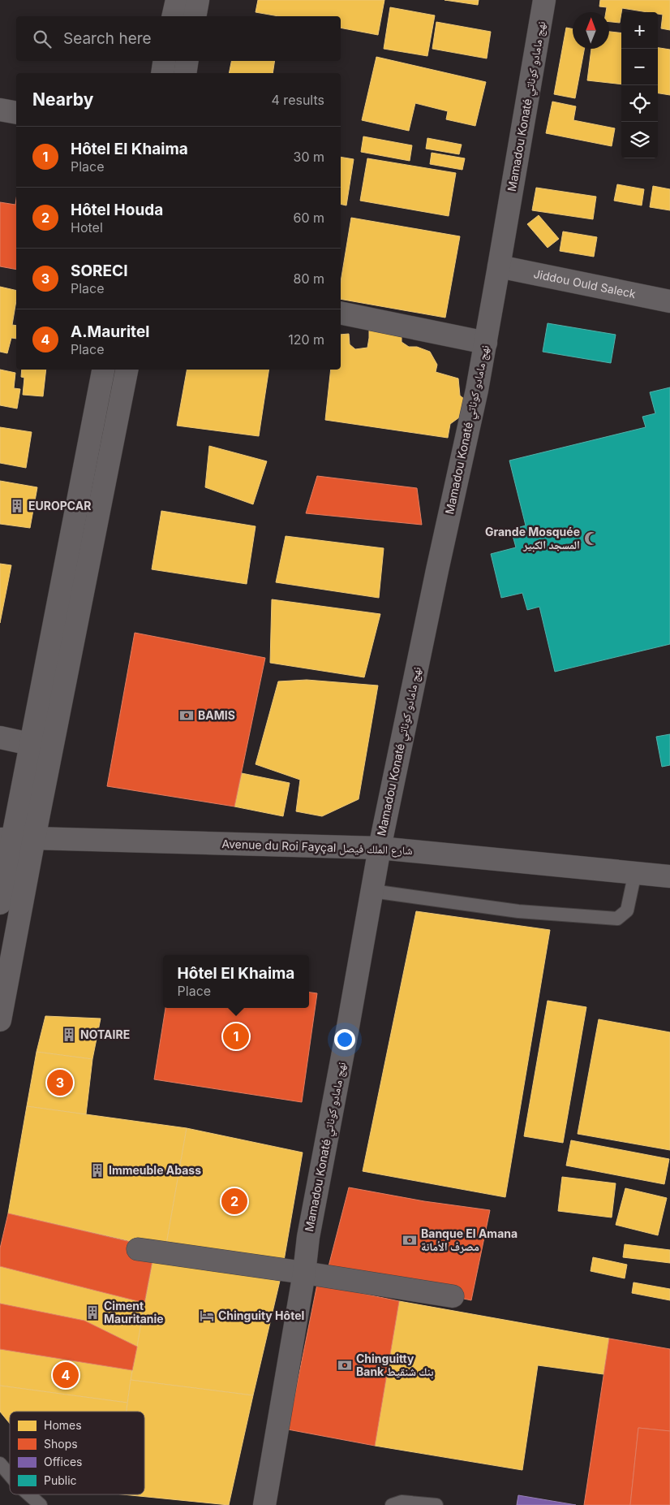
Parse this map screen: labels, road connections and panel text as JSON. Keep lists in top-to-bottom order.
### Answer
{
  "streets": {
    "street": ["Mamadou Konaté نهج مامادو كوناتي", "Jiddou Ould Saleck", "Avenue du Roi Fayçal شارع الملك فيصل"]
  },
  "crossings": [
    ["Mamadou Konaté نهج مامادو كوناتي", "Jiddou Ould Saleck"],
    ["Mamadou Konaté نهج مامادو كوناتي", "Avenue du Roi Fayçal شارع الملك فيصل"]
  ],
  "places": {
    "building": [
      "EUROPCAR",
      "NOTAIRE",
      "Immeuble Abass",
      "Ciment Mauritanie"
    ],
    "mosque": ["Grande Mosquée المسجد الكبير"],
    "bank": ["BAMIS", "Banque El Amana مصرف الأمانة", "Chinguitty Bank بنك شنقيط"],
    "hotel": ["Chinguity Hôtel"]
  },
  "legend": [
    "Homes",
    "Shops",
    "Offices",
    "Public"
  ],
  "north": "top",
  "page": {
    "map_buttons": ["+", "−"],
    "search": "Search here",
    "heading": ["Nearby", "4 results"],
    "list": [
      {
        "mark": "1",
        "name": "Hôtel El Khaima",
        "note": "Place",
        "value": "30 m"
      },
      {
        "mark": "2",
        "name": "Hôtel Houda",
        "note": "Hotel",
        "value": "60 m"
      },
      {
        "mark": "3",
        "name": "SORECI",
        "note": "Place",
        "value": "80 m"
      },
      {
        "mark": "4",
        "name": "A.Mauritel",
        "note": "Place",
        "value": "120 m"
      }
    ],
    "popup": ["Hôtel El Khaima", "Place"],
    "pins": [
      "1",
      "3",
      "2",
      "4"
    ]
  }
}
